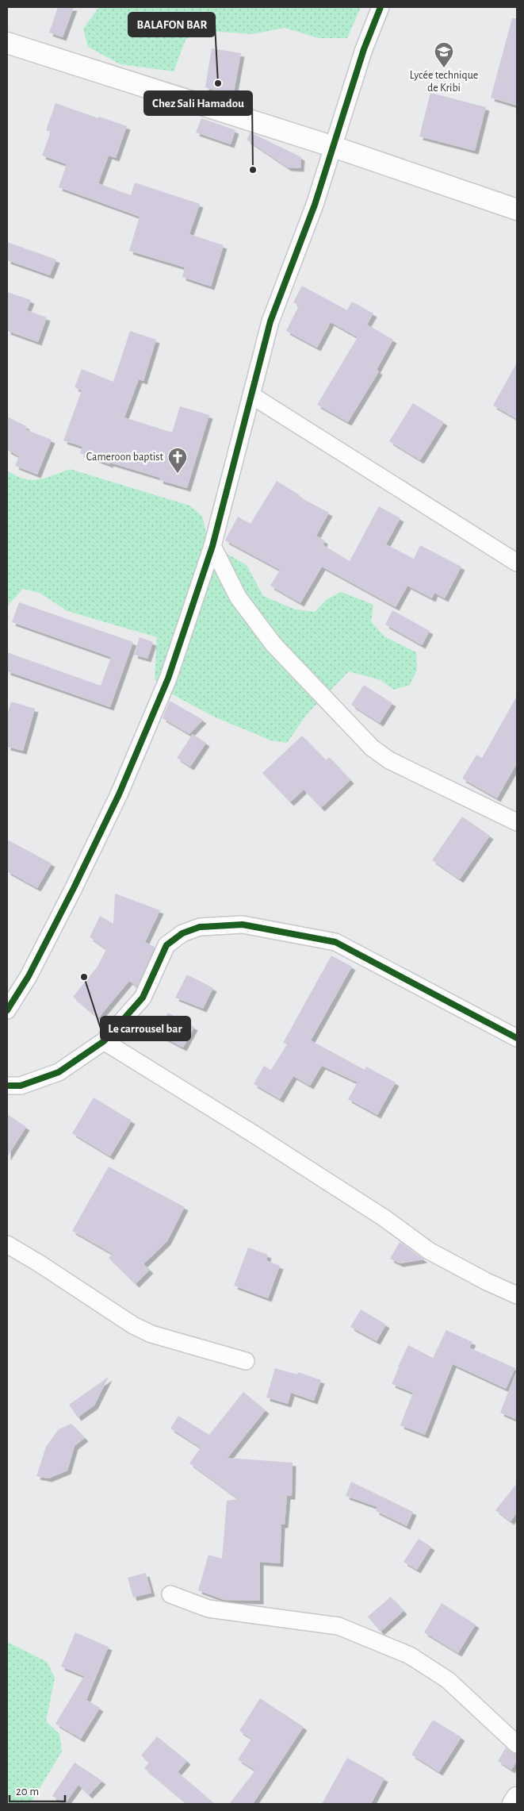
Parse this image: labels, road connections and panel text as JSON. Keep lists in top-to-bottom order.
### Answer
{
  "places": {
    "school or university": ["Lycée technique de Kribi"],
    "other": ["BALAFON BAR", "Chez Sali Hamadou", "Le carrousel bar"],
    "church": ["Cameroon baptist"]
  },
  "scale_bar": "20 m"
}
